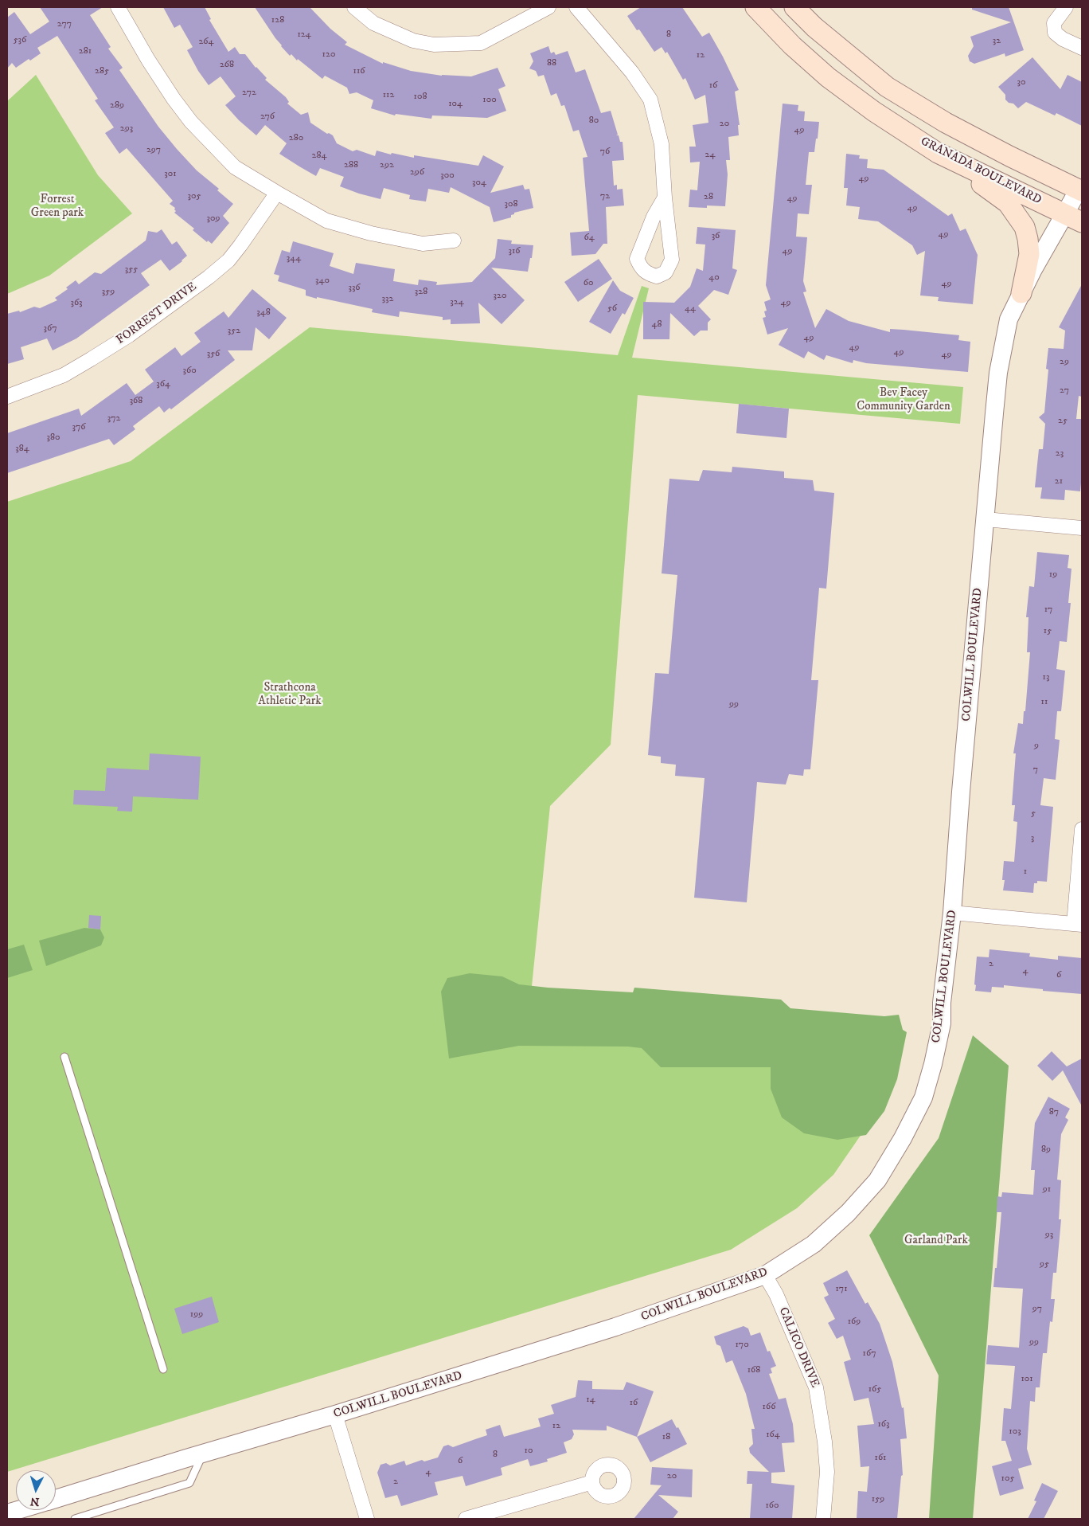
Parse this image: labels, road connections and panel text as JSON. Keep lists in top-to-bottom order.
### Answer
{
  "streets": {
    "main road": ["GRANADA BOULEVARD"],
    "street": ["FORREST DRIVE", "COLWILL BOULEVARD", "CALICO DRIVE"]
  },
  "crossings": [
    ["GRANADA BOULEVARD", "COLWILL BOULEVARD"],
    ["COLWILL BOULEVARD", "CALICO DRIVE"]
  ],
  "parks": [
    "Forrest Green park",
    "Bev Facey Community Garden",
    "Strathcona Athletic Park",
    "Garland Park"
  ],
  "house_numbers": [
    "128",
    "277",
    "124",
    "8",
    "536",
    "32",
    "264",
    "281",
    "120",
    "12",
    "88",
    "268",
    "285",
    "116",
    "30",
    "16",
    "272",
    "112",
    "108",
    "100",
    "104",
    "289",
    "276",
    "80",
    "20",
    "293",
    "49",
    "280",
    "297",
    "76",
    "24",
    "284",
    "288",
    "292",
    "296",
    "301",
    "300",
    "49",
    "304",
    "305",
    "72",
    "28",
    "49",
    "308",
    "49",
    "309",
    "49",
    "36",
    "64",
    "316",
    "49",
    "344",
    "355",
    "40",
    "340",
    "60",
    "49",
    "336",
    "359",
    "328",
    "320",
    "332",
    "324",
    "363",
    "49",
    "56",
    "44",
    "348",
    "48",
    "367",
    "352",
    "49",
    "49",
    "49",
    "356",
    "49",
    "29",
    "360",
    "364",
    "27",
    "368",
    "372",
    "25",
    "376",
    "380",
    "384",
    "23",
    "21",
    "19",
    "17",
    "15",
    "13",
    "11",
    "99",
    "9",
    "7",
    "5",
    "3",
    "1",
    "2",
    "4",
    "6",
    "87",
    "89",
    "91",
    "93",
    "95",
    "171",
    "97",
    "199",
    "169",
    "99",
    "170",
    "167",
    "168",
    "101",
    "165",
    "14",
    "16",
    "166",
    "163",
    "12",
    "103",
    "164",
    "18",
    "10",
    "8",
    "161",
    "6",
    "4",
    "20",
    "105",
    "2",
    "159",
    "160"
  ],
  "north": "bottom"
}
